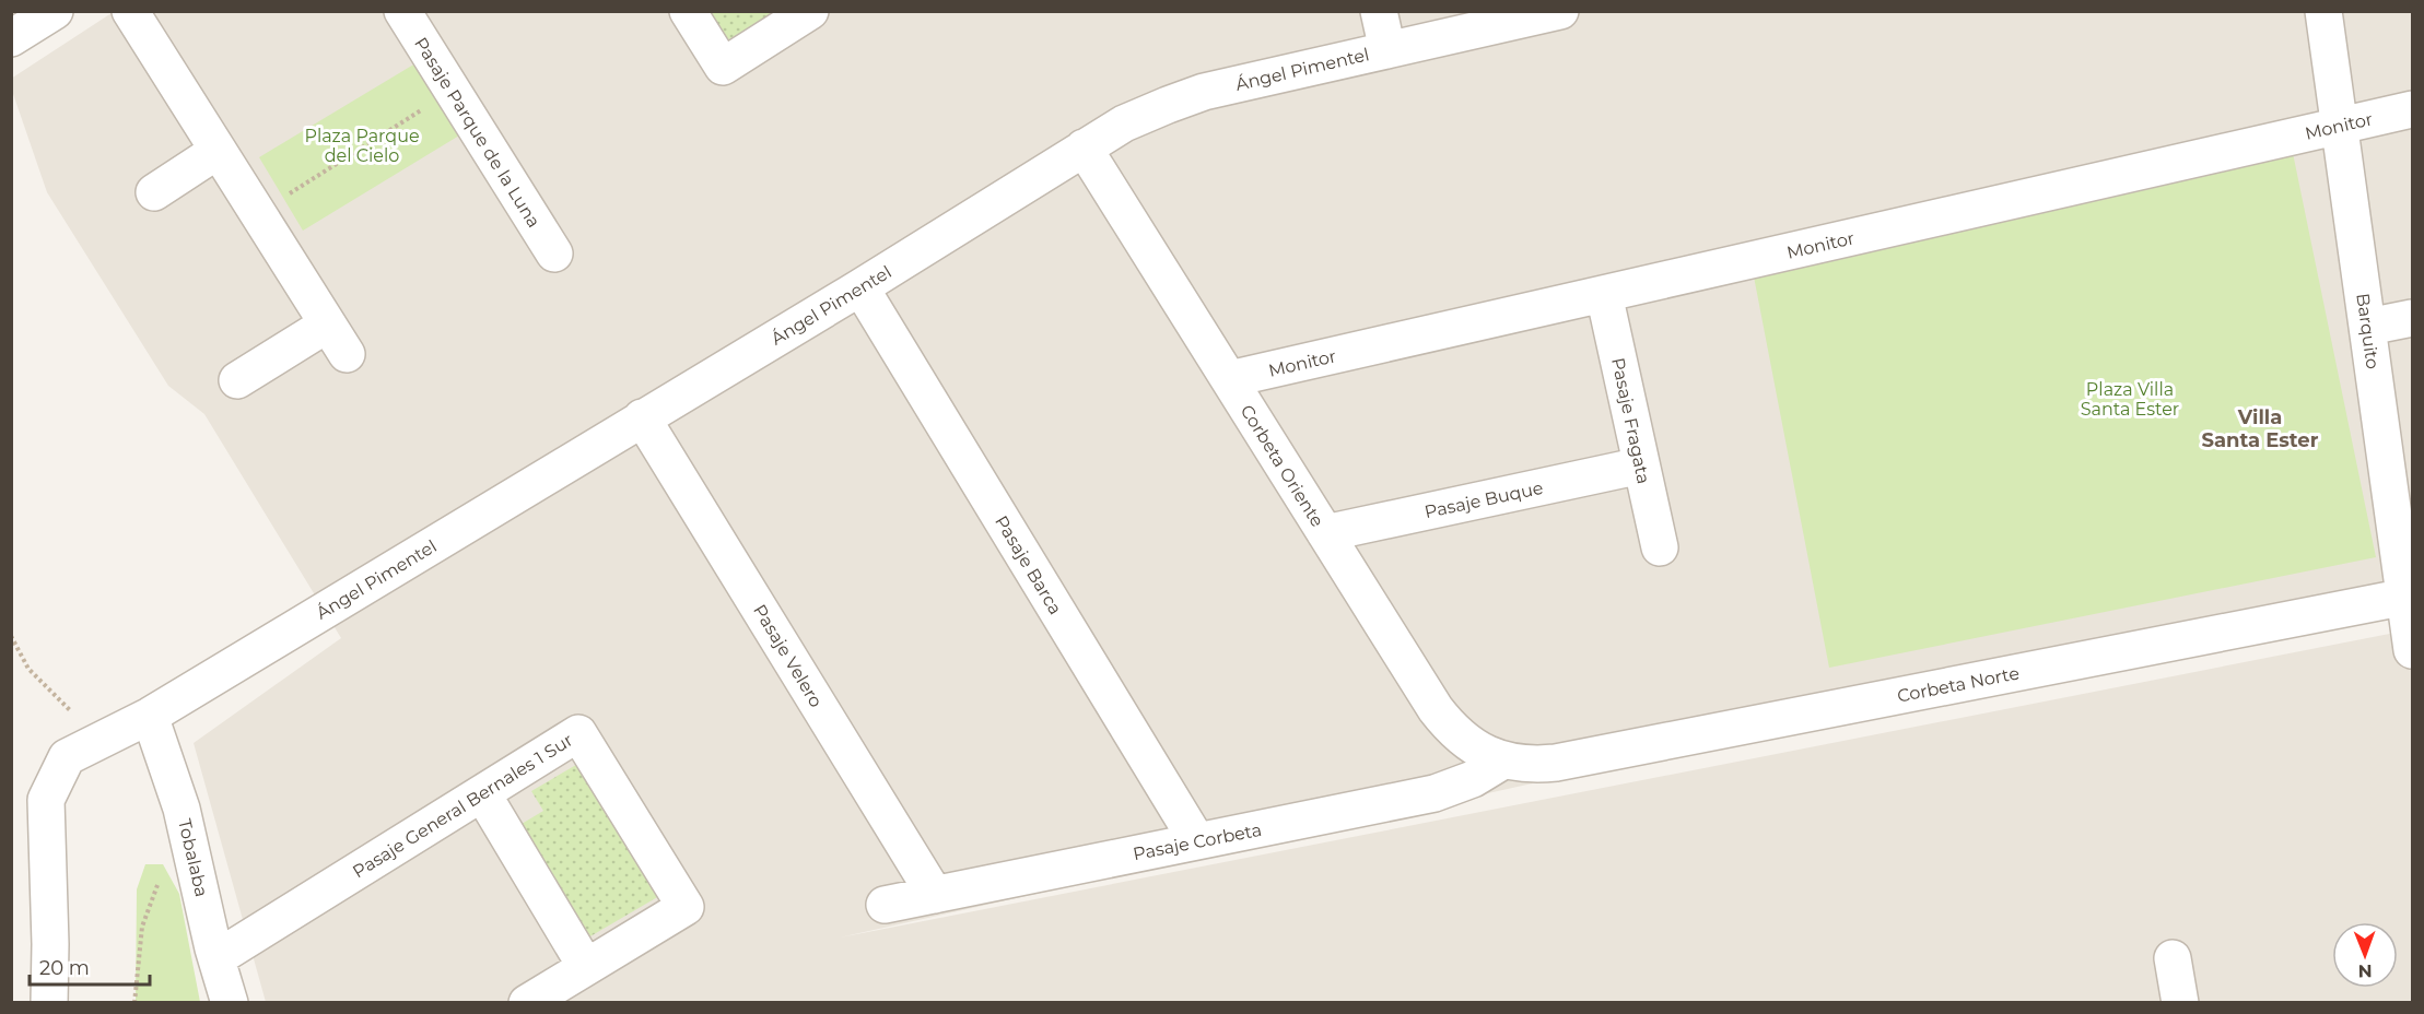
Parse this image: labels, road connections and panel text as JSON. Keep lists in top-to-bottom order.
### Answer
{
  "streets": {
    "street": [
      "Ángel Pimentel",
      "Monitor",
      "Pasaje Parque de la Luna",
      "Barquito",
      "Pasaje Fragata",
      "Corbeta Oriente",
      "Pasaje Buque",
      "Pasaje Barca",
      "Pasaje Velero",
      "Corbeta Norte",
      "Pasaje General Bernales 1 Sur",
      "Pasaje Corbeta",
      "Tobalaba"
    ]
  },
  "crossings": [
    ["Ángel Pimentel", "Corbeta Oriente"],
    ["Ángel Pimentel", "Pasaje Barca"],
    ["Ángel Pimentel", "Pasaje Velero"],
    ["Ángel Pimentel", "Tobalaba"],
    ["Monitor", "Barquito"],
    ["Monitor", "Pasaje Fragata"],
    ["Monitor", "Corbeta Oriente"],
    ["Barquito", "Corbeta Norte"],
    ["Pasaje Fragata", "Pasaje Buque"],
    ["Corbeta Oriente", "Pasaje Buque"],
    ["Corbeta Oriente", "Corbeta Norte"],
    ["Corbeta Oriente", "Pasaje Corbeta"],
    ["Pasaje Barca", "Pasaje Corbeta"],
    ["Pasaje Velero", "Pasaje Corbeta"],
    ["Corbeta Norte", "Pasaje Corbeta"],
    ["Pasaje General Bernales 1 Sur", "Tobalaba"]
  ],
  "districts": ["Villa Santa Ester"],
  "parks": ["Plaza Parque del Cielo", "Plaza Villa Santa Ester"],
  "scale_bar": "20 m",
  "north": "bottom"
}
